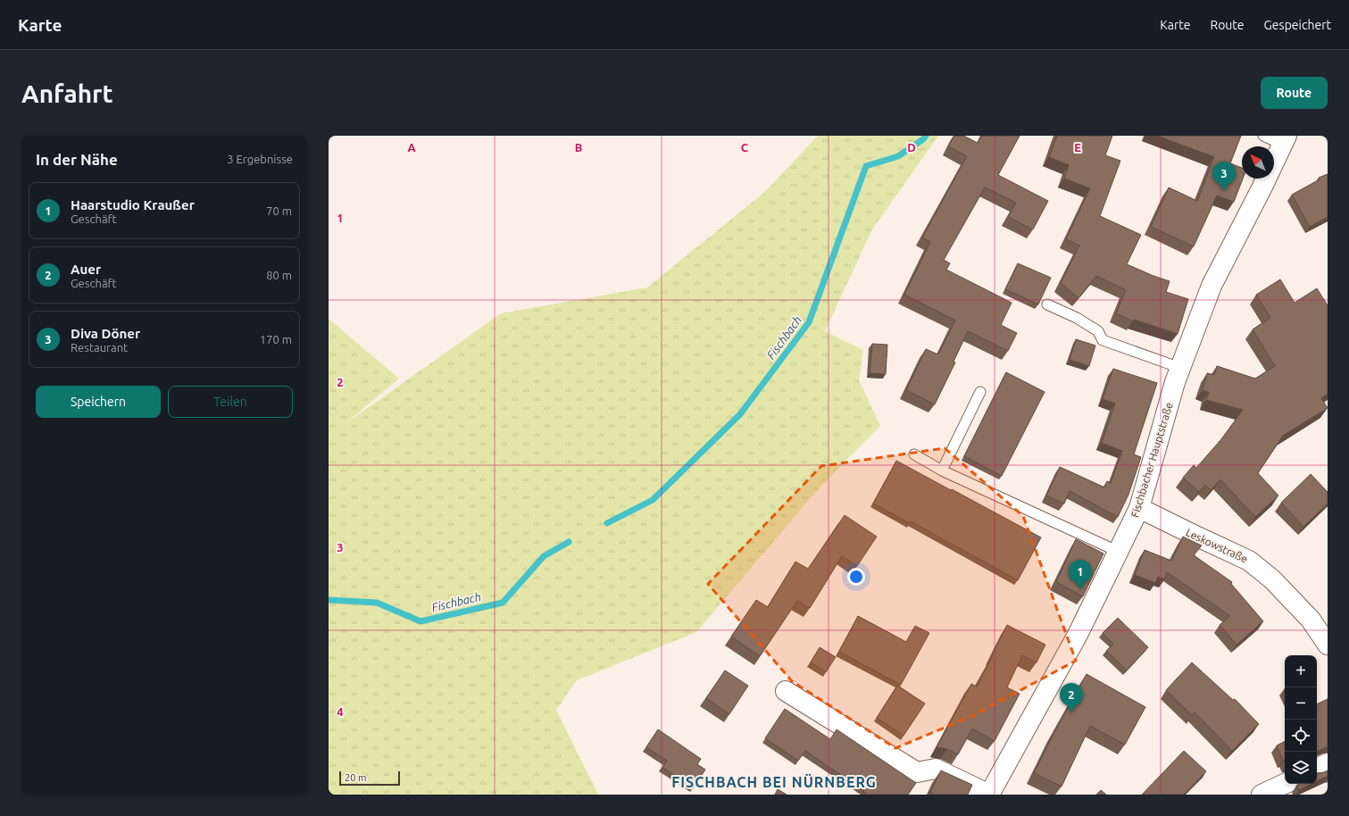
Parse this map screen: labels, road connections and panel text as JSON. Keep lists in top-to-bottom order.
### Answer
{
  "streets": {
    "main road": ["Fischbacher Hauptstraße", "Leskowstraße"]
  },
  "crossings": [
    ["Fischbacher Hauptstraße", "Leskowstraße"]
  ],
  "districts": ["FISCHBACH BEI NÜRNBERG"],
  "water": ["Fischbach"],
  "scale_bar": "20 m",
  "north": "top left",
  "page": {
    "header": "Karte",
    "nav": ["Karte", "Route", "Gespeichert"],
    "buttons": [
      "Route",
      ["Speichern", "Teilen"]
    ],
    "title": "Anfahrt",
    "heading": ["In der Nähe", "3 Ergebnisse"],
    "pins": ["3", "1", "2"],
    "list": [
      {
        "mark": "1",
        "name": "Haarstudio Kraußer",
        "note": "Geschäft",
        "value": "70 m"
      },
      {
        "mark": "2",
        "name": "Auer",
        "note": "Geschäft",
        "value": "80 m"
      },
      {
        "mark": "3",
        "name": "Diva Döner",
        "note": "Restaurant",
        "value": "170 m"
      }
    ],
    "map_buttons": ["+", "−"],
    "scale": "20 m"
  },
  "grid": {
    "columns": [
      "A",
      "B",
      "C",
      "D",
      "E"
    ],
    "rows": [
      "1",
      "2",
      "3",
      "4"
    ]
  }
}
